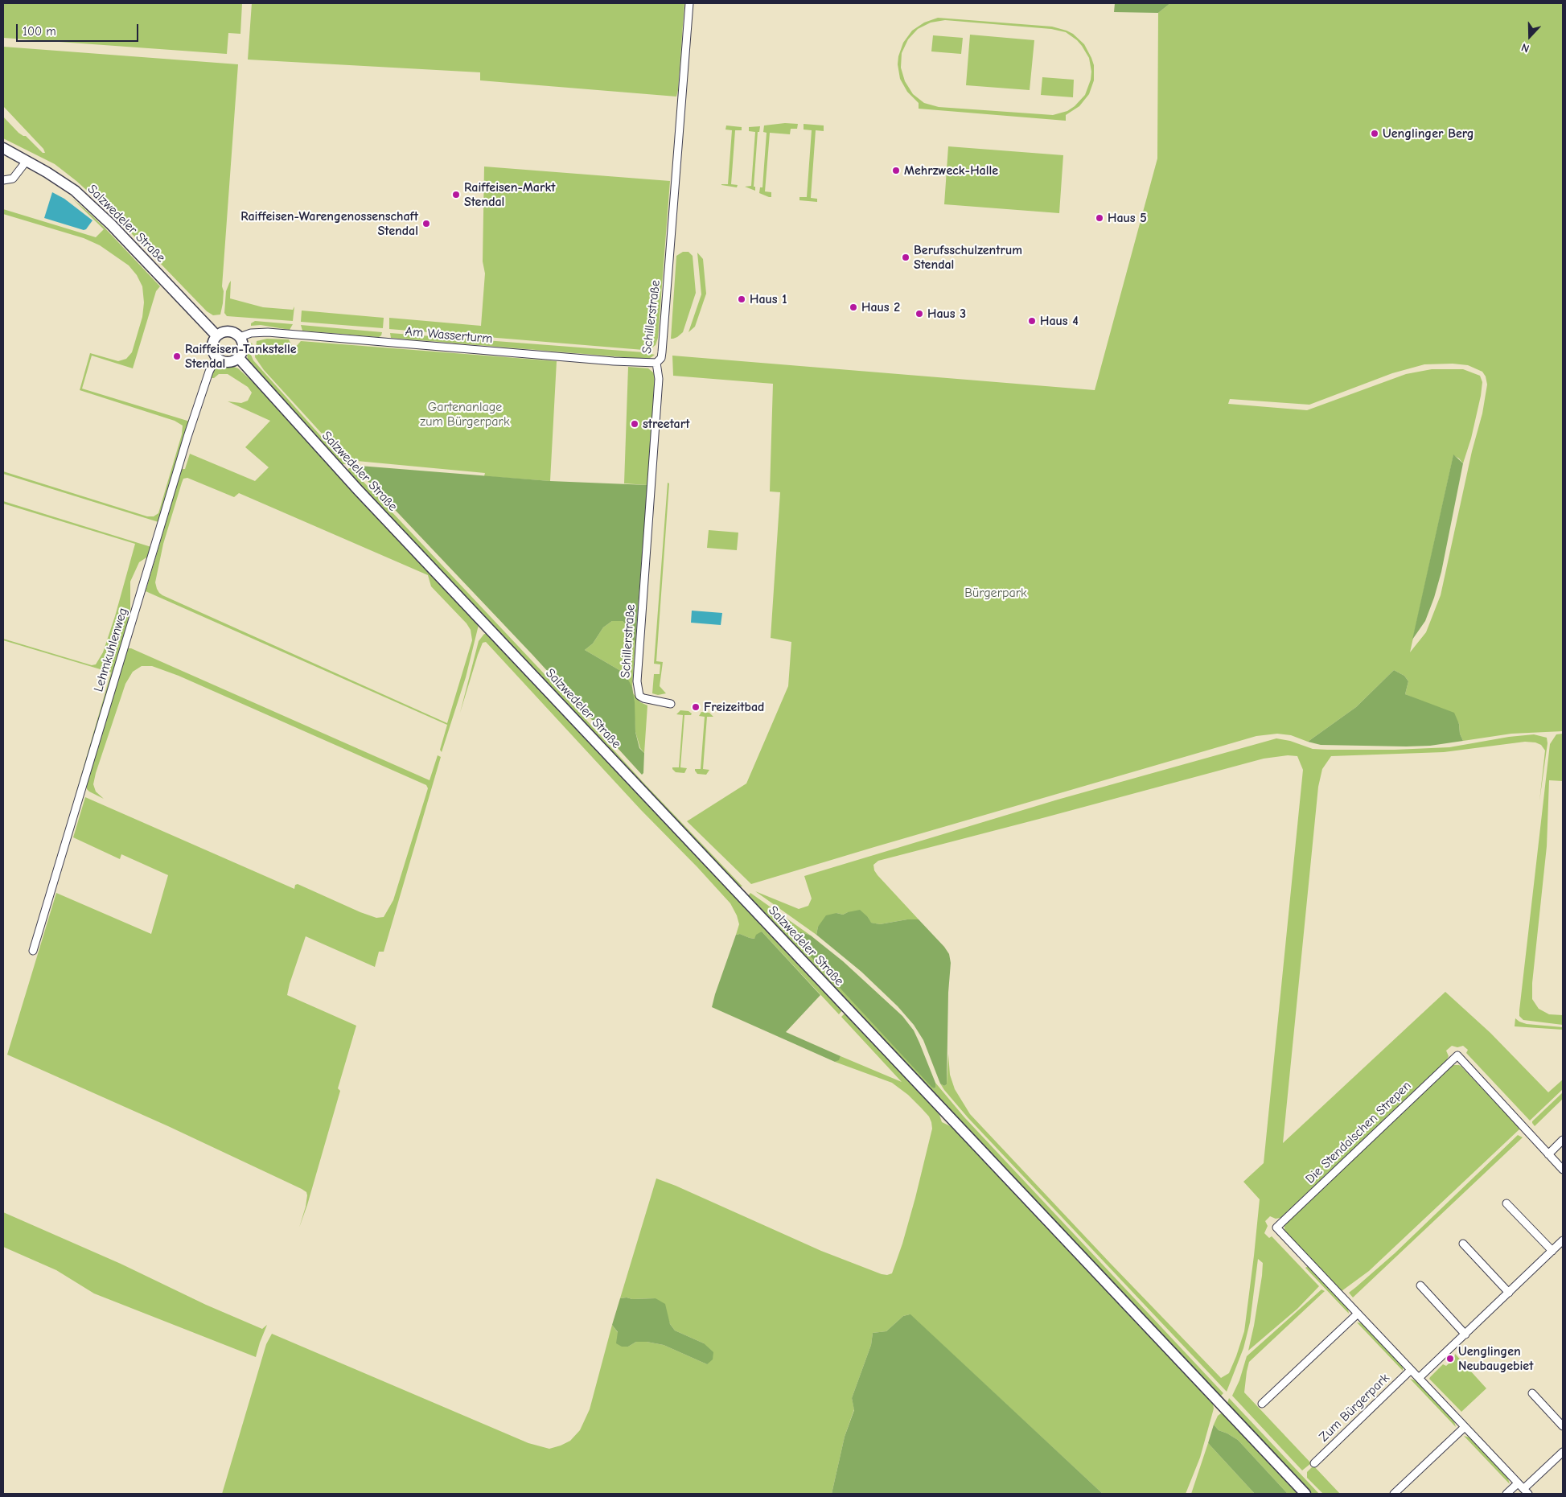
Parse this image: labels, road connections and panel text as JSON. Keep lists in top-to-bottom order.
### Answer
{
  "streets": {
    "main road": ["Salzwedeler Straße"],
    "street": [
      "Schillerstraße",
      "Am Wasserturm",
      "Lehmkuhlenweg",
      "Die Stendalschen Strepen",
      "Zum Bürgerpark"
    ]
  },
  "crossings": [
    ["Salzwedeler Straße", "Am Wasserturm"],
    ["Salzwedeler Straße", "Lehmkuhlenweg"],
    ["Schillerstraße", "Am Wasserturm"],
    ["Am Wasserturm", "Lehmkuhlenweg"]
  ],
  "parks": ["Gartenanlage zum Bürgerpark", "Bürgerpark"],
  "places": [
    "Uenglinger Berg",
    "Mehrzweck-Halle",
    "Raiffeisen-Markt Stendal",
    "Haus 5",
    "Raiffeisen-Warengenossenschaft Stendal",
    "Berufsschulzentrum Stendal",
    "Haus 1",
    "Haus 2",
    "Haus 3",
    "Haus 4",
    "Raiffeisen-Tankstelle Stendal",
    "streetart",
    "Freizeitbad",
    "Uenglingen Neubaugebiet"
  ],
  "scale_bar": "100 m",
  "north": "bottom"
}
